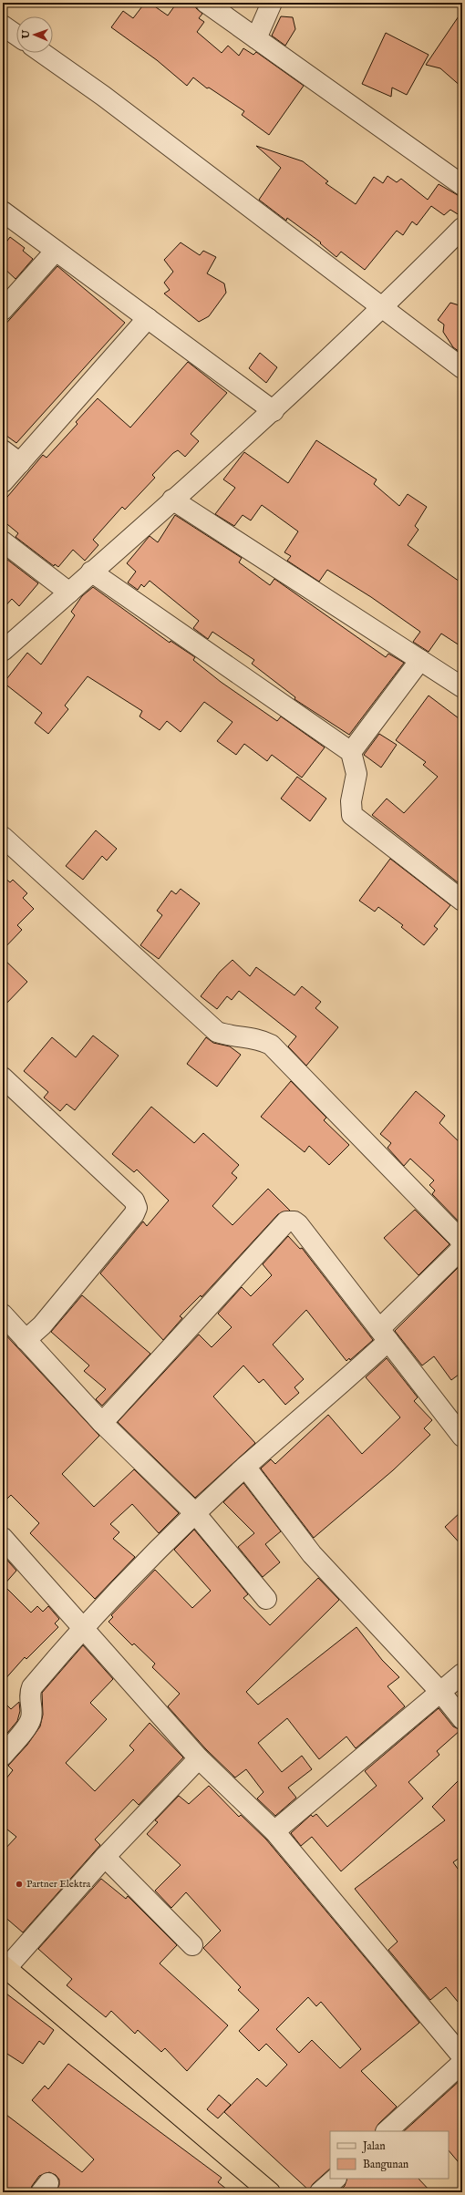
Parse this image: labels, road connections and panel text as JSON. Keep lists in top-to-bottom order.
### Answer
{
  "places": ["Partner Elektra"],
  "legend": ["Jalan", "Bangunan"],
  "north": "left"
}
